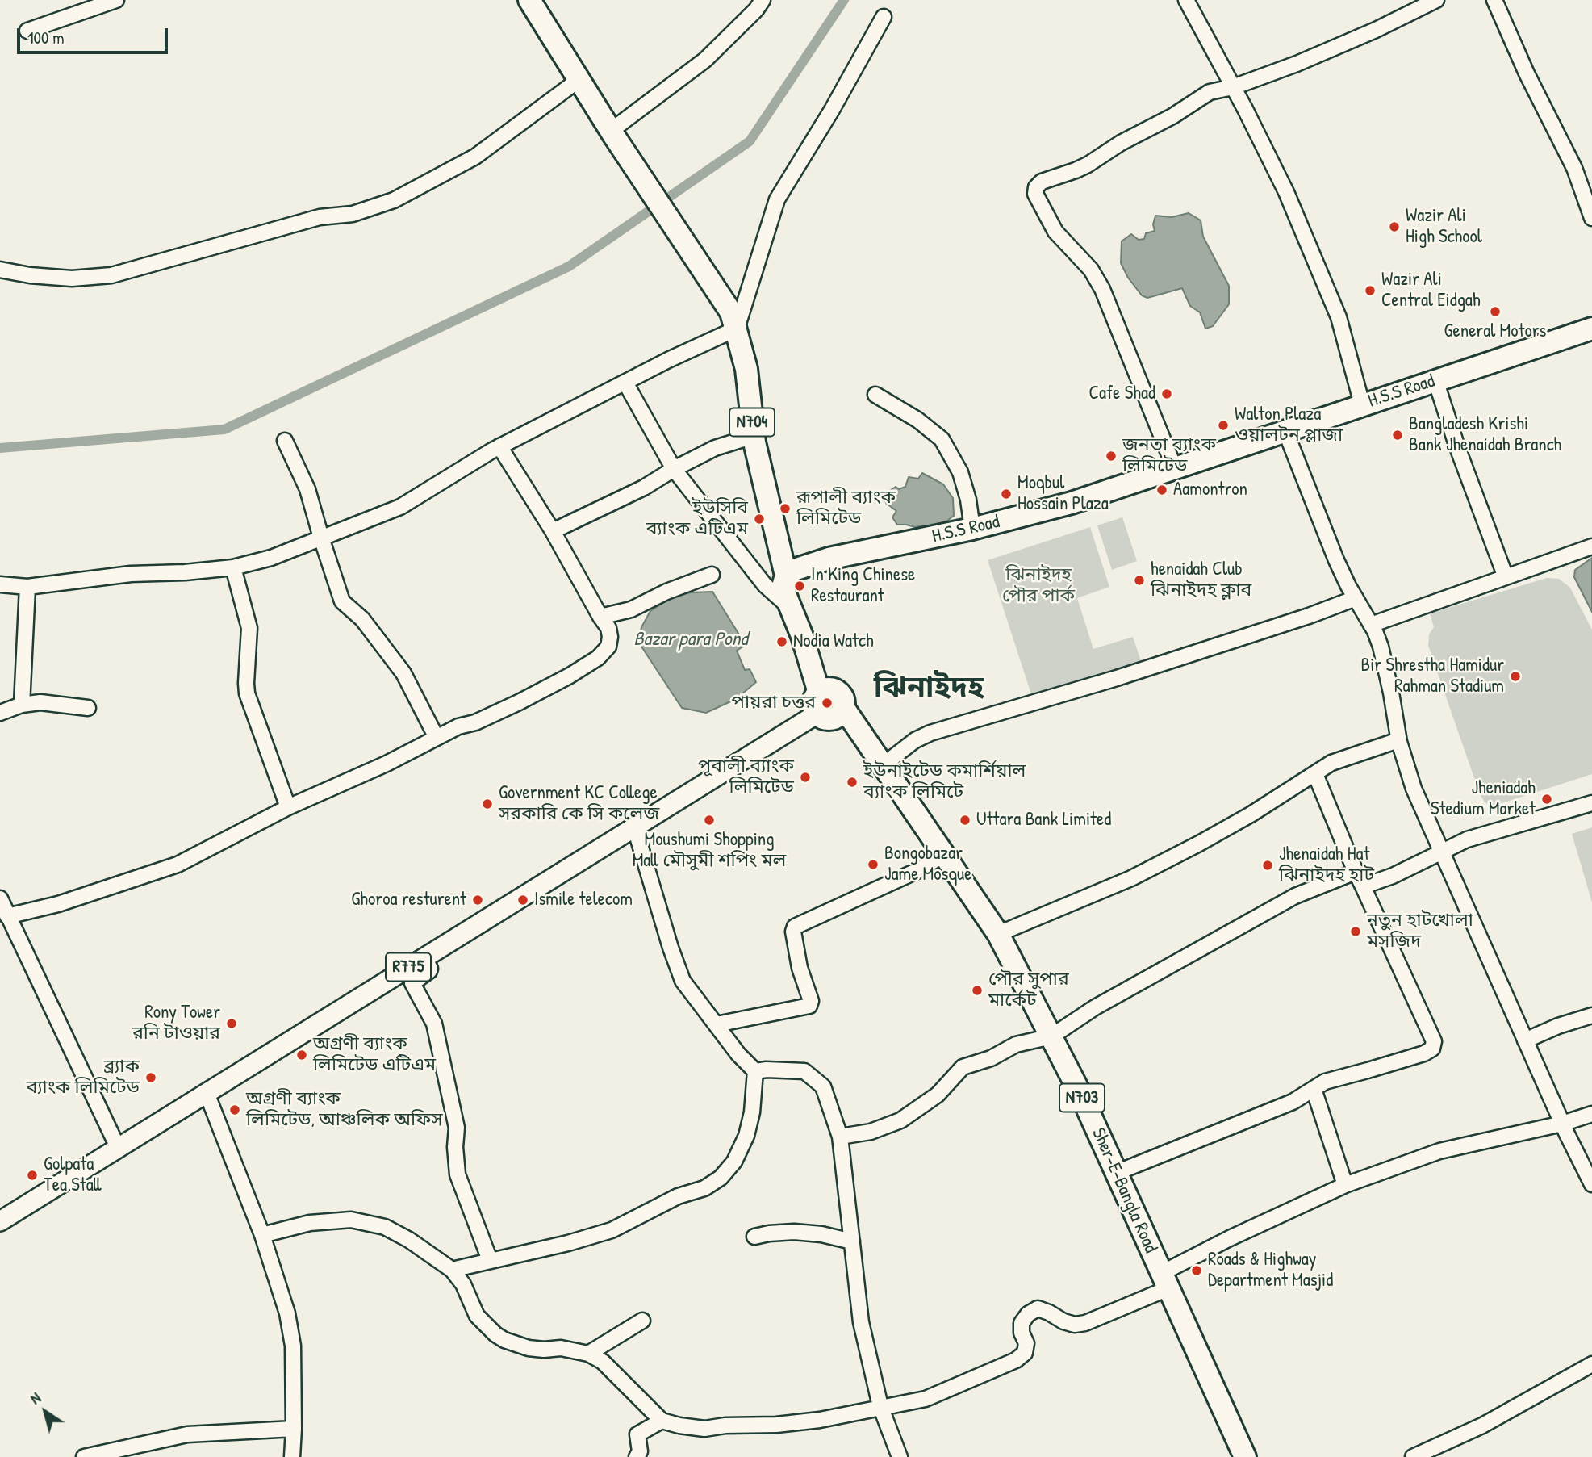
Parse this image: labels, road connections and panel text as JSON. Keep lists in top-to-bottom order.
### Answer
{
  "streets": {
    "highway": [
      "H.S.S Road",
      "N704",
      "N703",
      "Sher-E-Bangla Road"
    ],
    "main road": ["R775"]
  },
  "crossings": [
    ["H.S.S Road", "N704"],
    ["H.S.S Road", "N703"],
    ["N704", "N703"],
    ["R775", "N703"],
    ["R775", "Sher-E-Bangla Road"],
    ["N703", "Sher-E-Bangla Road"]
  ],
  "districts": ["ঝিনাইদহ"],
  "water": ["Bazar para Pond"],
  "parks": ["ঝিনাইদহ পৌর পার্ক"],
  "places": [
    "Wazir Ali High School",
    "Wazir Ali Central Eidgah",
    "General Motors",
    "Cafe Shad",
    "Walton Plaza ওয়ালটন প্লাজা",
    "Bangladesh Krishi Bank Jhenaidah Branch",
    "জনতা ব্যাংক লিমিটেড",
    "Aamontron",
    "Moqbul Hossain Plaza",
    "রূপালী ব্যাংক লিমিটেড",
    "ইউসিবি ব্যাংক এটিএম",
    "henaidah Club ঝিনাইদহ ক্লাব",
    "In King Chinese Restaurant",
    "Nodia Watch",
    "Bir Shrestha Hamidur Rahman Stadium",
    "পায়রা চত্তর",
    "পূবালী ব্যাংক লিমিটেড",
    "ইউনাইটেড কমার্শিয়াল ব্যাংক লিমিটে",
    "Jheniadah Stedium Market",
    "Government KC College সরকারি কে সি কলেজ",
    "Moushumi Shopping Mall মৌসুমী শপিং মল",
    "Uttara Bank Limited",
    "Bongobazar Jame Mosque",
    "Jhenaidah Hat ঝিনাইদহ হাট",
    "Ghoroa resturent",
    "Ismile telecom",
    "নতুন হাটখোলা মসজিদ",
    "পৌর সুপার মার্কেট",
    "Rony Tower রনি টাওয়ার",
    "অগ্রণী ব্যাংক লিমিটেড এটিএম",
    "ব্র্যাক ব্যাংক লিমিটেড",
    "অগ্রণী ব্যাংক লিমিটেড, আঞ্চলিক অফিস",
    "Golpata Tea Stall",
    "Roads & Highway Department Masjid"
  ],
  "scale_bar": "100 m",
  "north": "top left"
}
